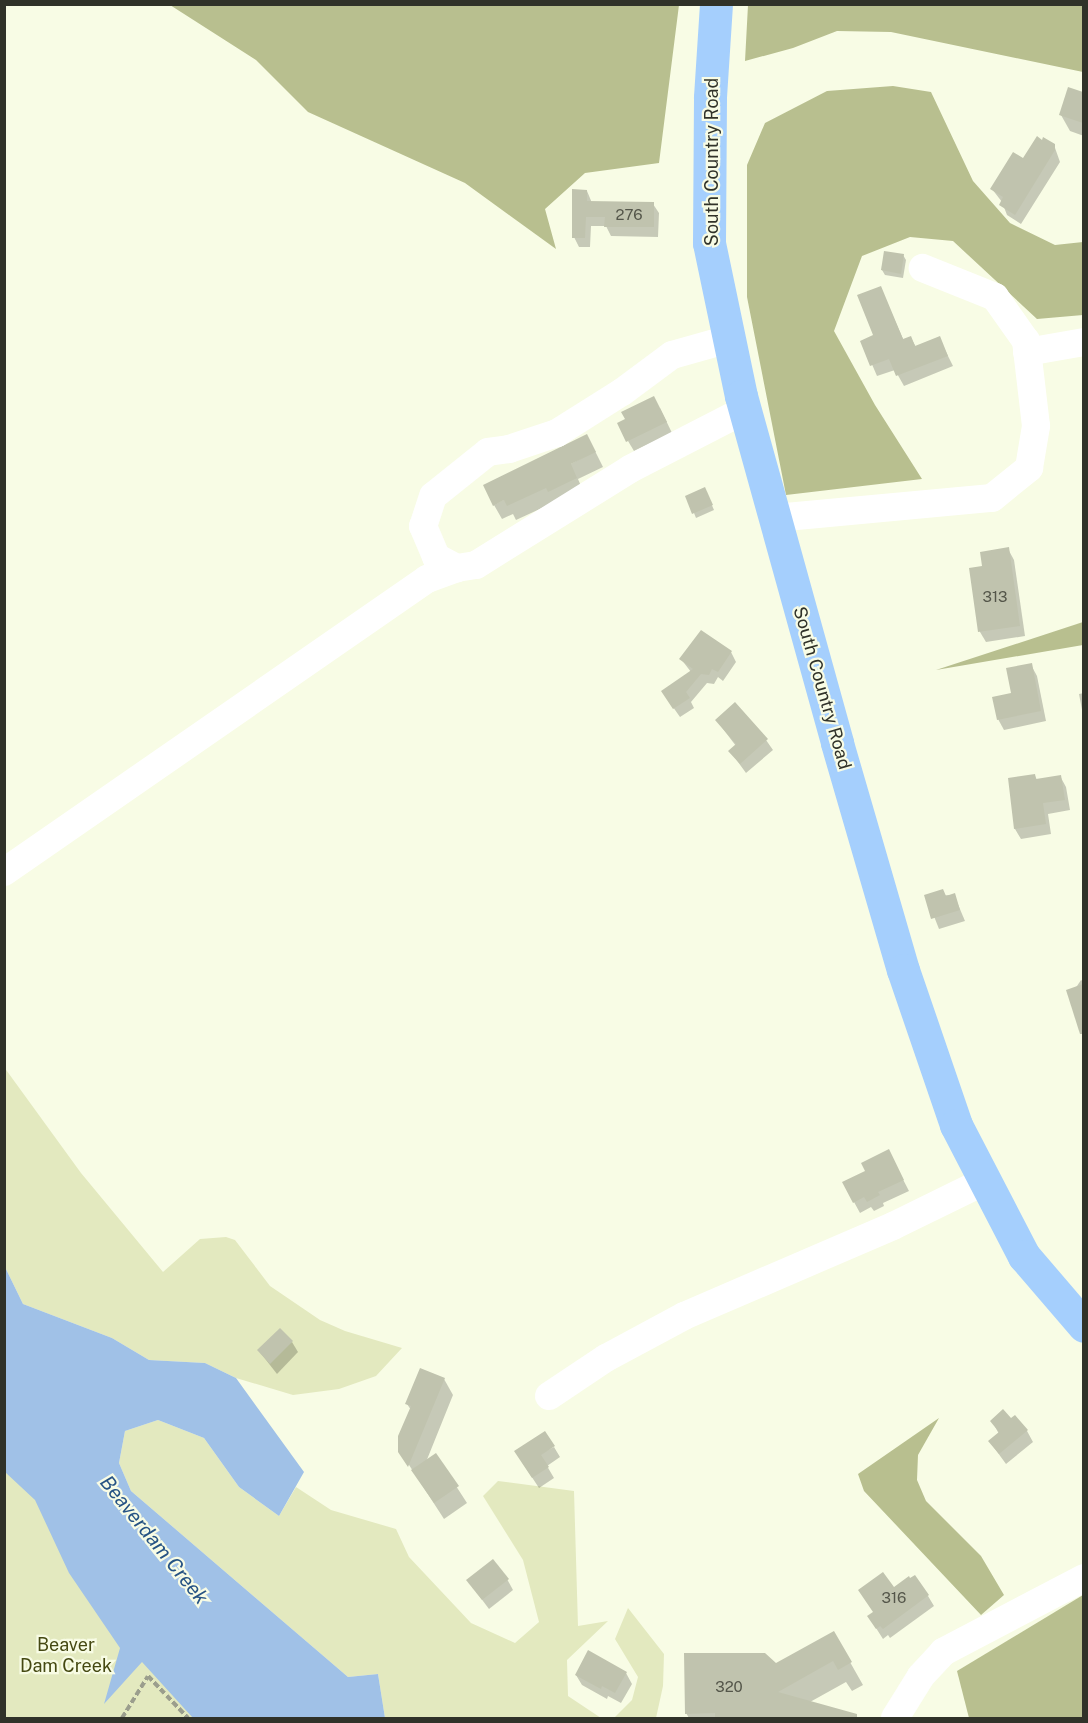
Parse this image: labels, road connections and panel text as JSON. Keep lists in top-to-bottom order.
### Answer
{
  "streets": {
    "main road": ["South Country Road"]
  },
  "water": ["Beaverdam Creek"],
  "parks": ["Beaver Dam Creek"],
  "house_numbers": [
    "276",
    "313",
    "316",
    "320"
  ]
}
